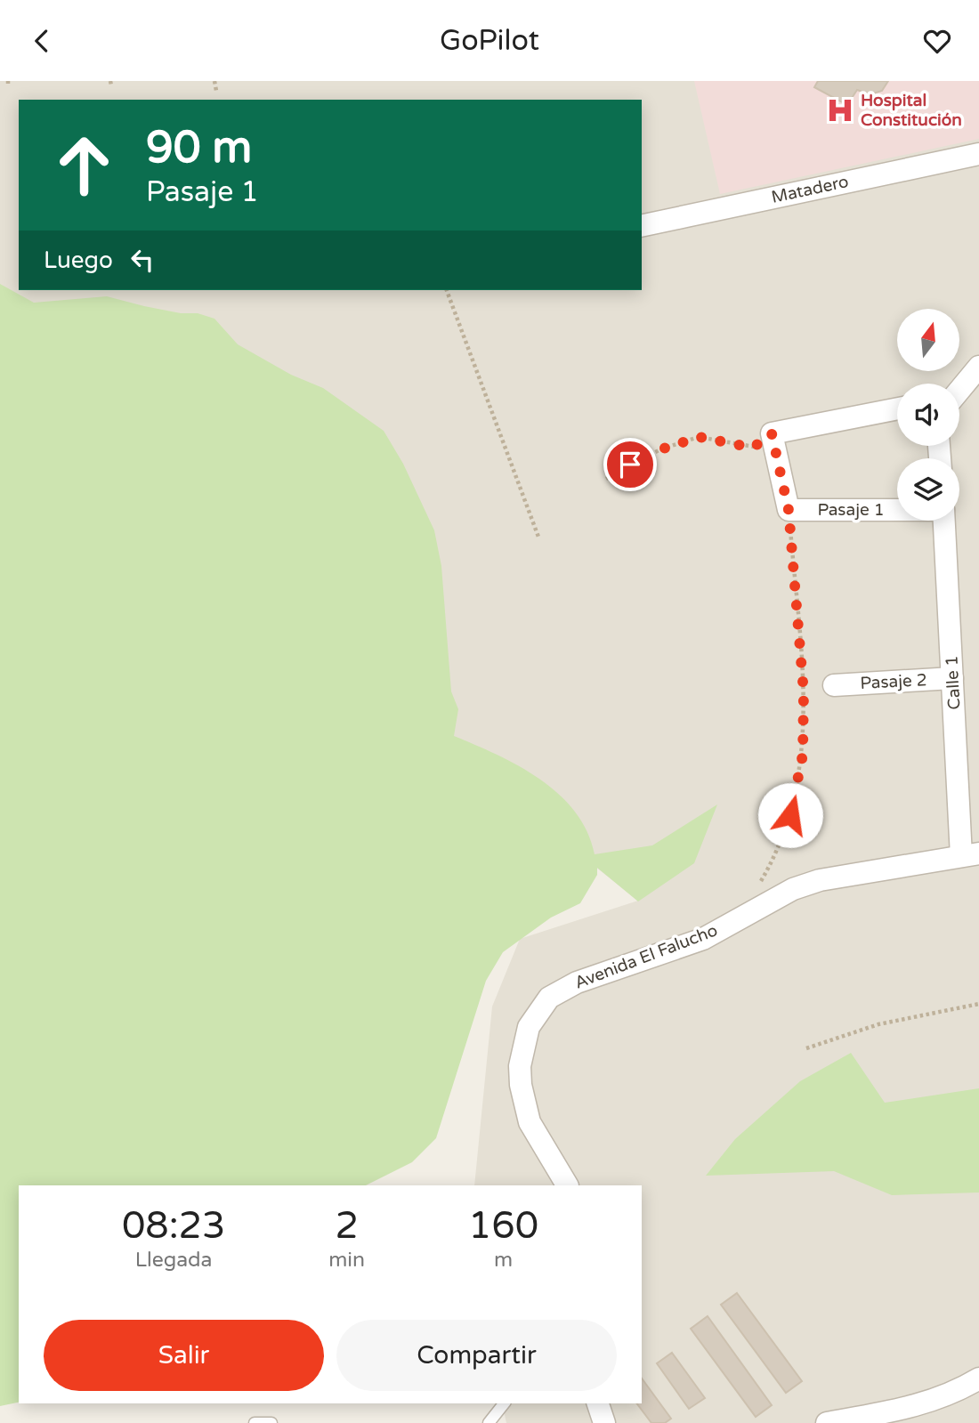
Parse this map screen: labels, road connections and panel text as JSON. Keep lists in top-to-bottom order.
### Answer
{
  "streets": {
    "street": [
      "Matadero",
      "Pasaje 1",
      "Pasaje 2",
      "Calle 1",
      "Avenida El Falucho"
    ]
  },
  "crossings": [
    ["Pasaje 2", "Calle 1"],
    ["Calle 1", "Avenida El Falucho"]
  ],
  "places": {
    "hospital": ["Hospital Constitución"]
  },
  "north": "top",
  "page": {
    "header": "GoPilot",
    "turn": ["90 m", "Pasaje 1"],
    "then": "Luego",
    "eta": [
      "08:23",
      "Llegada",
      "2",
      "min",
      "160",
      "m"
    ],
    "buttons": ["Salir", "Compartir"]
  }
}
